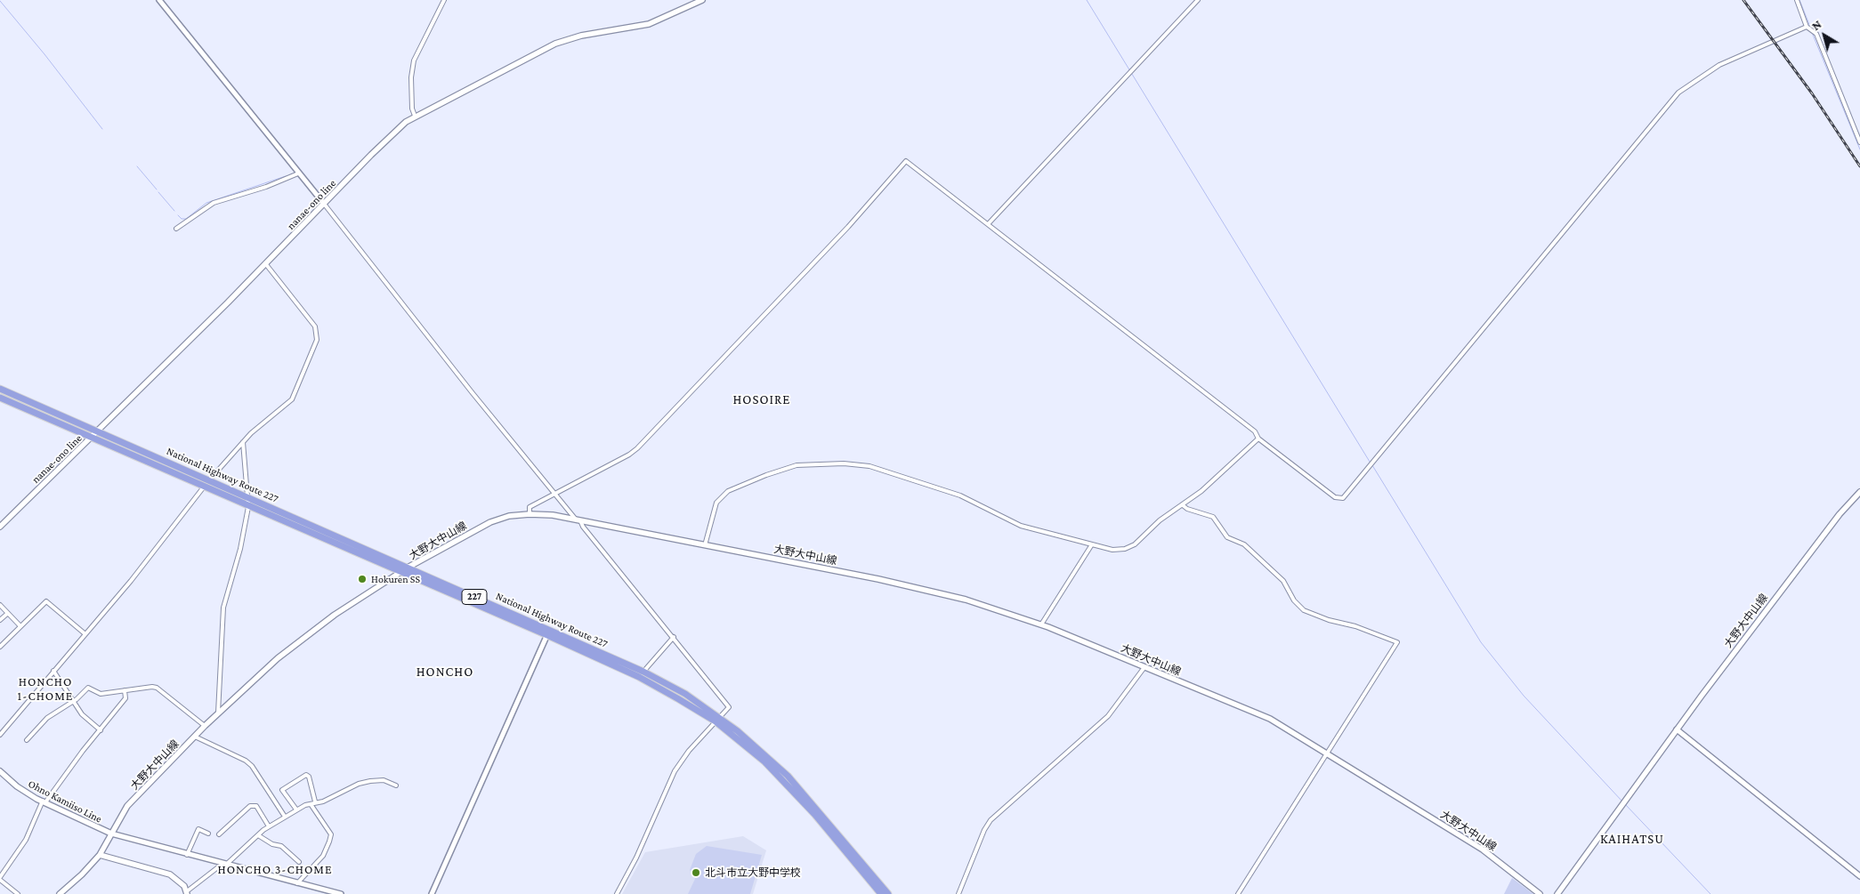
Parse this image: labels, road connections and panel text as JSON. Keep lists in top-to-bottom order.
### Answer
{
  "streets": {
    "highway": ["National Highway Route 227", "227"],
    "main road": ["nanae-ono line", "大野大中山線", "Ohno Kamiiso Line"]
  },
  "crossings": [
    ["nanae-ono line", "National Highway Route 227"],
    ["National Highway Route 227", "大野大中山線"],
    ["大野大中山線", "Ohno Kamiiso Line"]
  ],
  "districts": [
    "HOSOIRE",
    "HONCHO",
    "HONCHO 1-CHOME",
    "KAIHATSU",
    "HONCHO 3-CHOME"
  ],
  "places": ["Hokuren SS", "北斗市立大野中学校"],
  "north": "top left"
}
